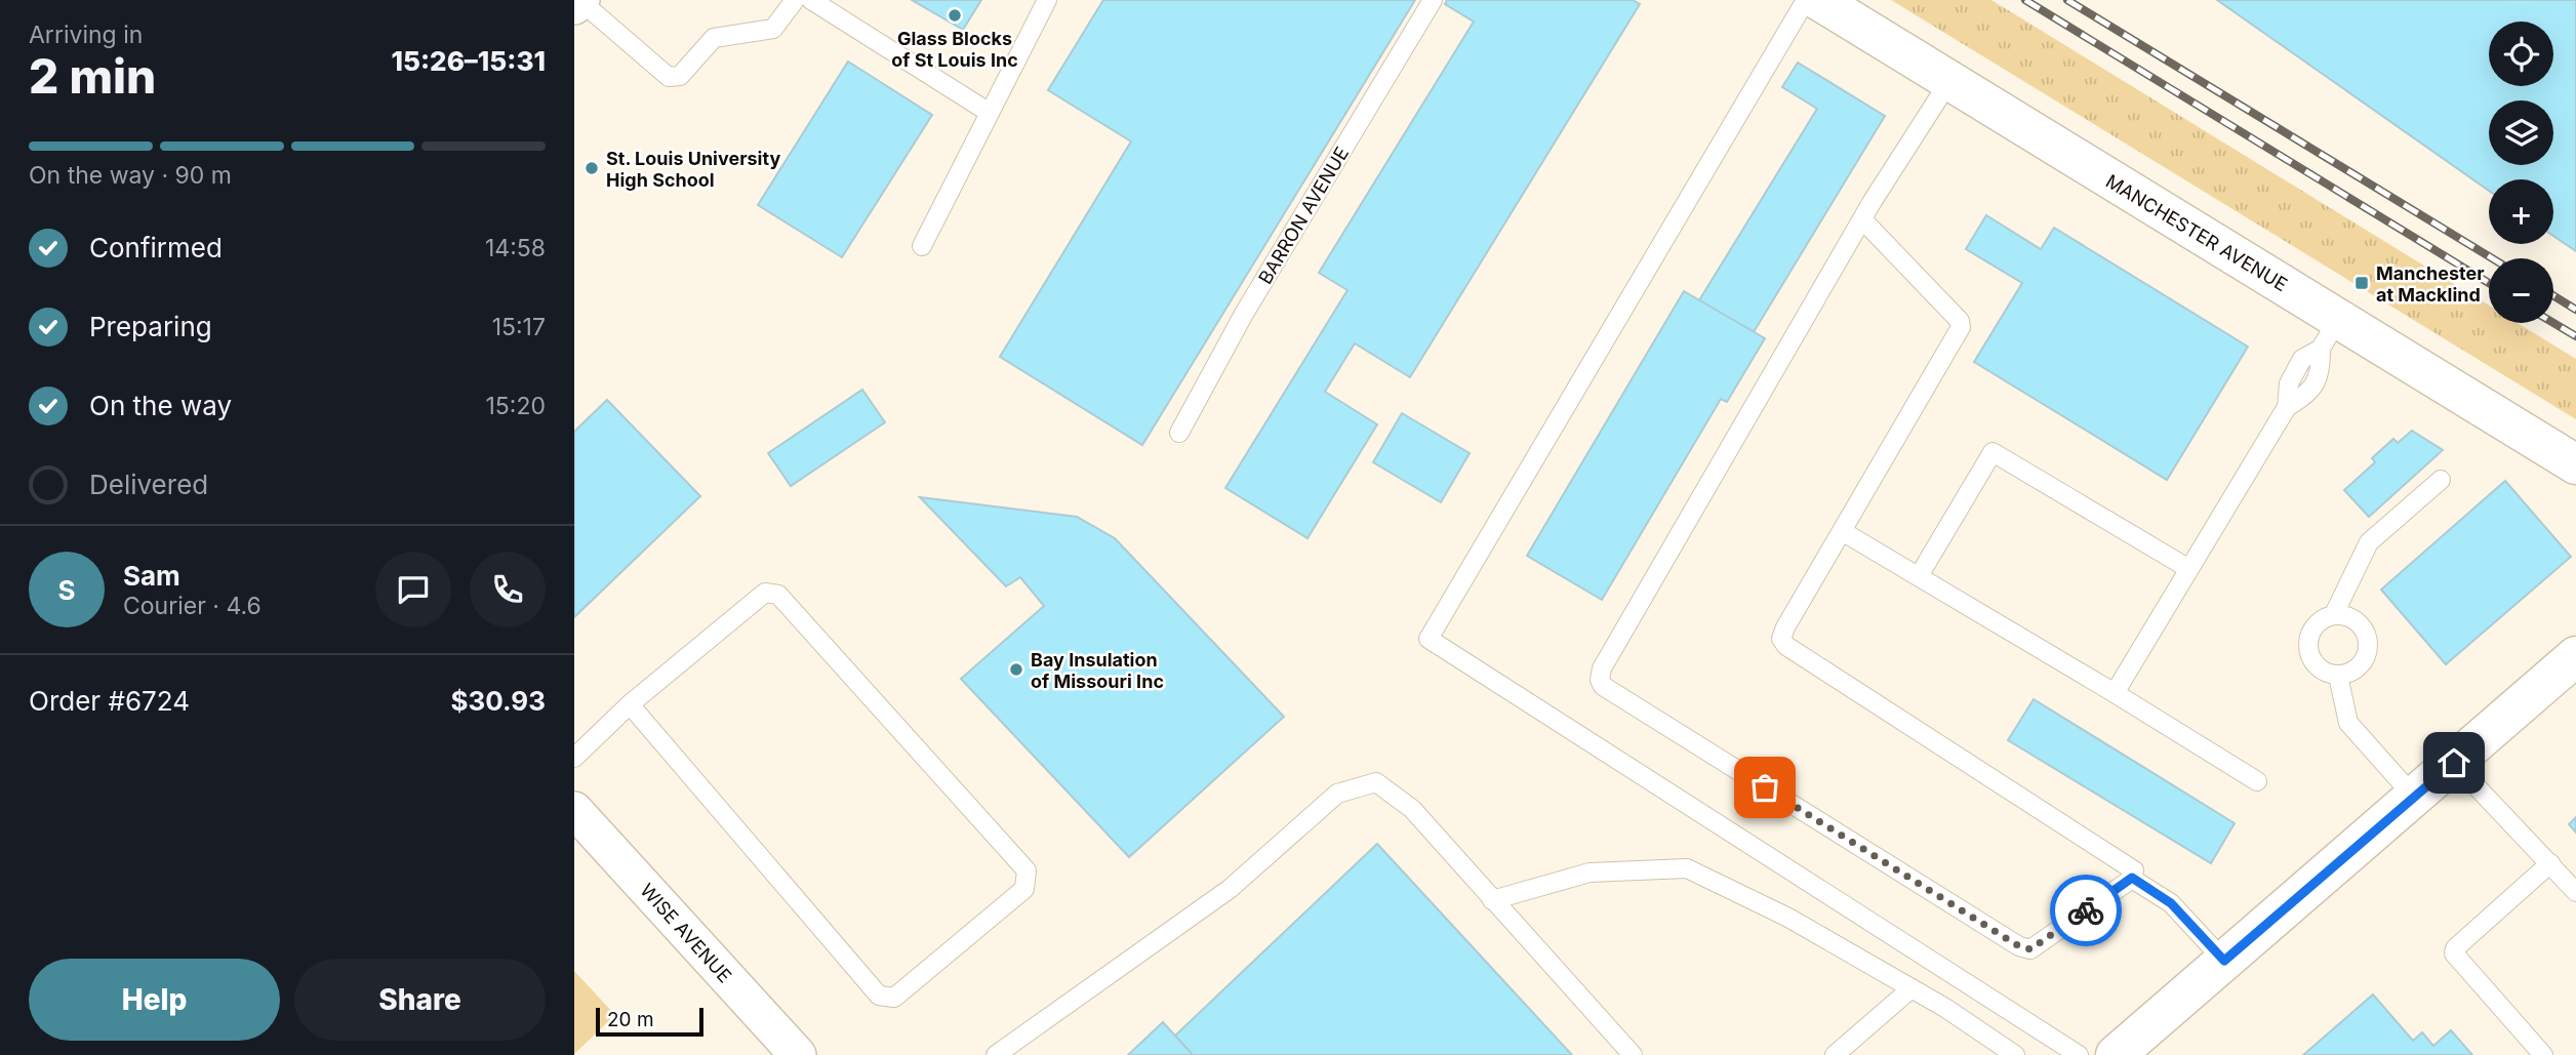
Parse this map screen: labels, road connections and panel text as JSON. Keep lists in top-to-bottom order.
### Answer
{
  "streets": {
    "main road": ["MANCHESTER AVENUE"],
    "street": ["WISE AVENUE"],
    "lane": ["BARRON AVENUE"]
  },
  "places": {
    "other": ["Glass Blocks of St Louis Inc", "St. Louis University High School", "Bay Insulation of Missouri Inc"],
    "transit": ["Manchester at Macklind"]
  },
  "scale_bar": "20 m",
  "page": {
    "heading": ["2 min", "Arriving in", "15:26–15:31"],
    "panel": [
      "Sam",
      "Courier · 4.6",
      "Order #6724",
      "$30.93"
    ],
    "map_buttons": ["+", "−"],
    "bar": "On the way · 90 m",
    "list": [
      ["Confirmed", "14:58"],
      ["Preparing", "15:17"],
      ["On the way", "15:20"],
      "Delivered"
    ],
    "round": "S",
    "buttons": ["Help", "Share"],
    "scale": "20 m"
  }
}
